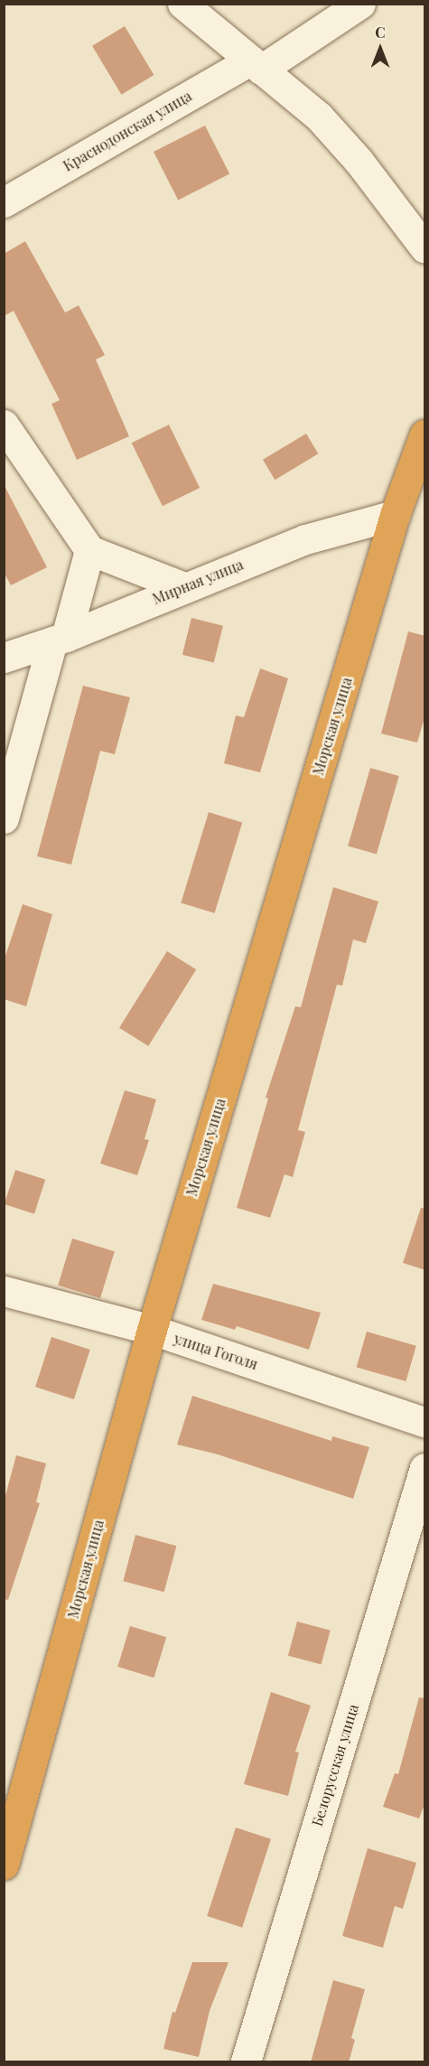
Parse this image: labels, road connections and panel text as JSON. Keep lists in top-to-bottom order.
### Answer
{
  "streets": {
    "highway": ["Морская улица"],
    "street": [
      "Краснодонская улица",
      "Мирная улица",
      "улица Гоголя",
      "Белорусская улица"
    ]
  },
  "crossings": [
    ["Мирная улица", "Морская улица"],
    ["Морская улица", "улица Гоголя"]
  ],
  "north": "top"
}
